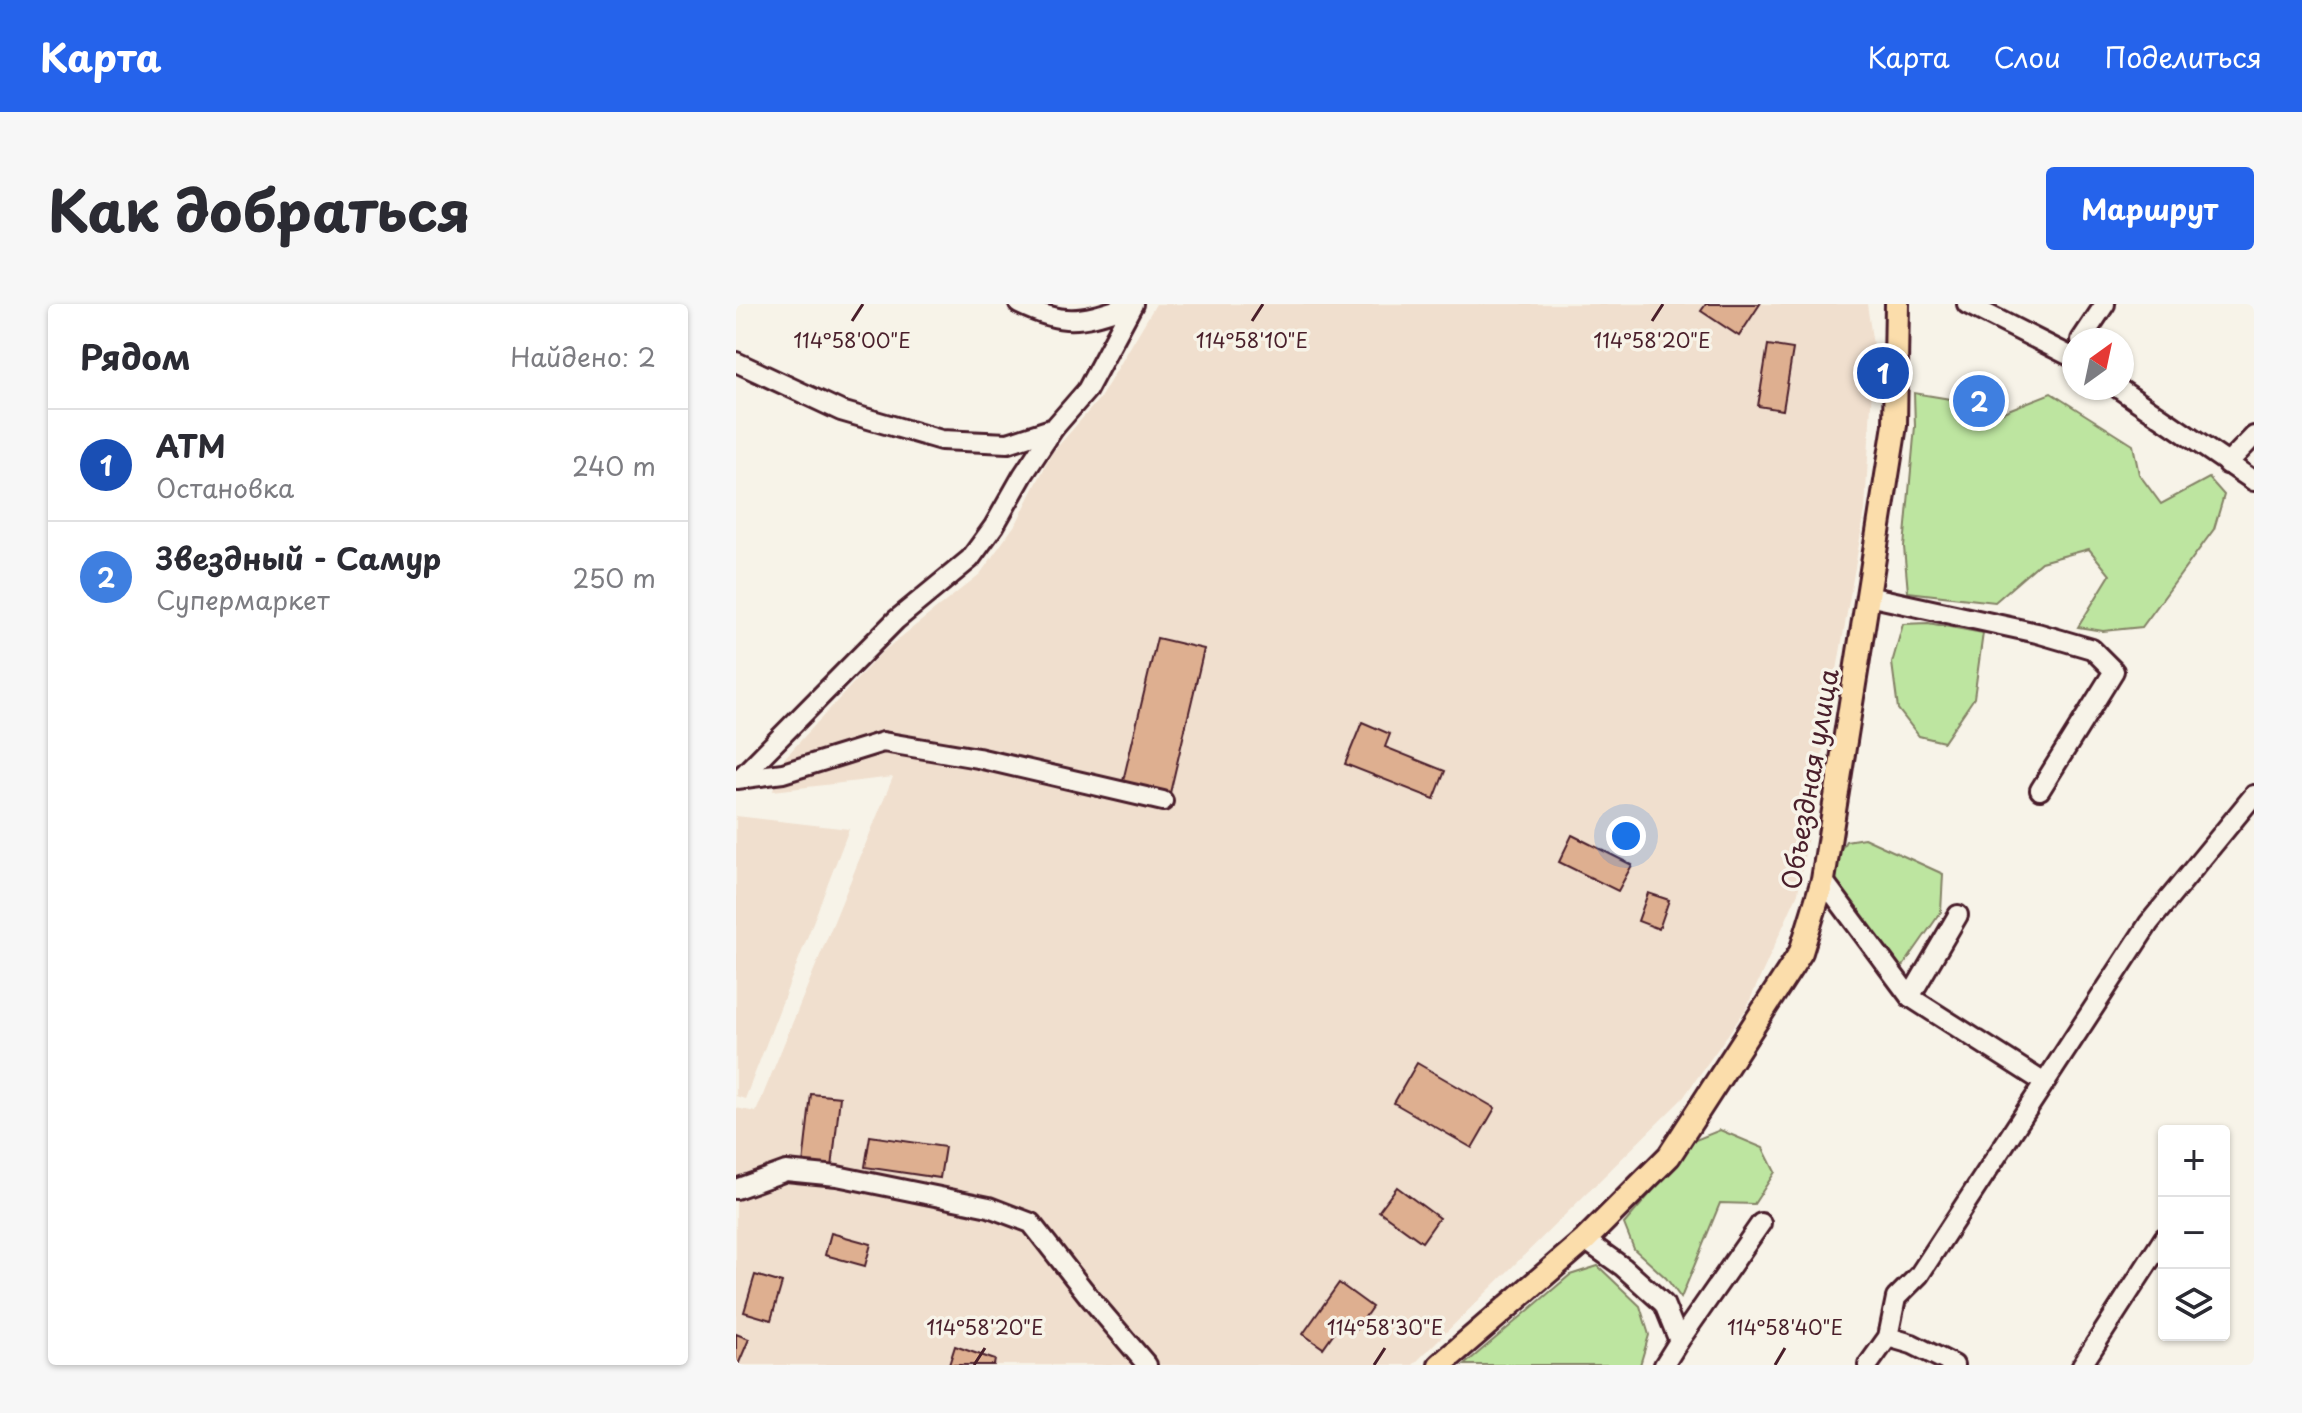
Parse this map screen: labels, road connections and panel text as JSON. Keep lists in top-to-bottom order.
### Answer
{
  "streets": {
    "main road": ["Объездная улица"]
  },
  "north": "top right",
  "page": {
    "header": "Карта",
    "nav": ["Карта", "Слои", "Поделиться"],
    "title": "Как добраться",
    "buttons": "Маршрут",
    "heading": ["Рядом", "Найдено: 2"],
    "pins": ["1", "2"],
    "list": [
      {
        "mark": "1",
        "name": "АТМ",
        "note": "Остановка",
        "value": "240 m"
      },
      {
        "mark": "2",
        "name": "Звездный - Самур",
        "note": "Супермаркет",
        "value": "250 m"
      }
    ],
    "map_buttons": ["+", "−"]
  },
  "coordinates": [
    "114°58'00\"E",
    "114°58'10\"E",
    "114°58'20\"E",
    "114°58'30\"E",
    "114°58'40\"E"
  ]
}
